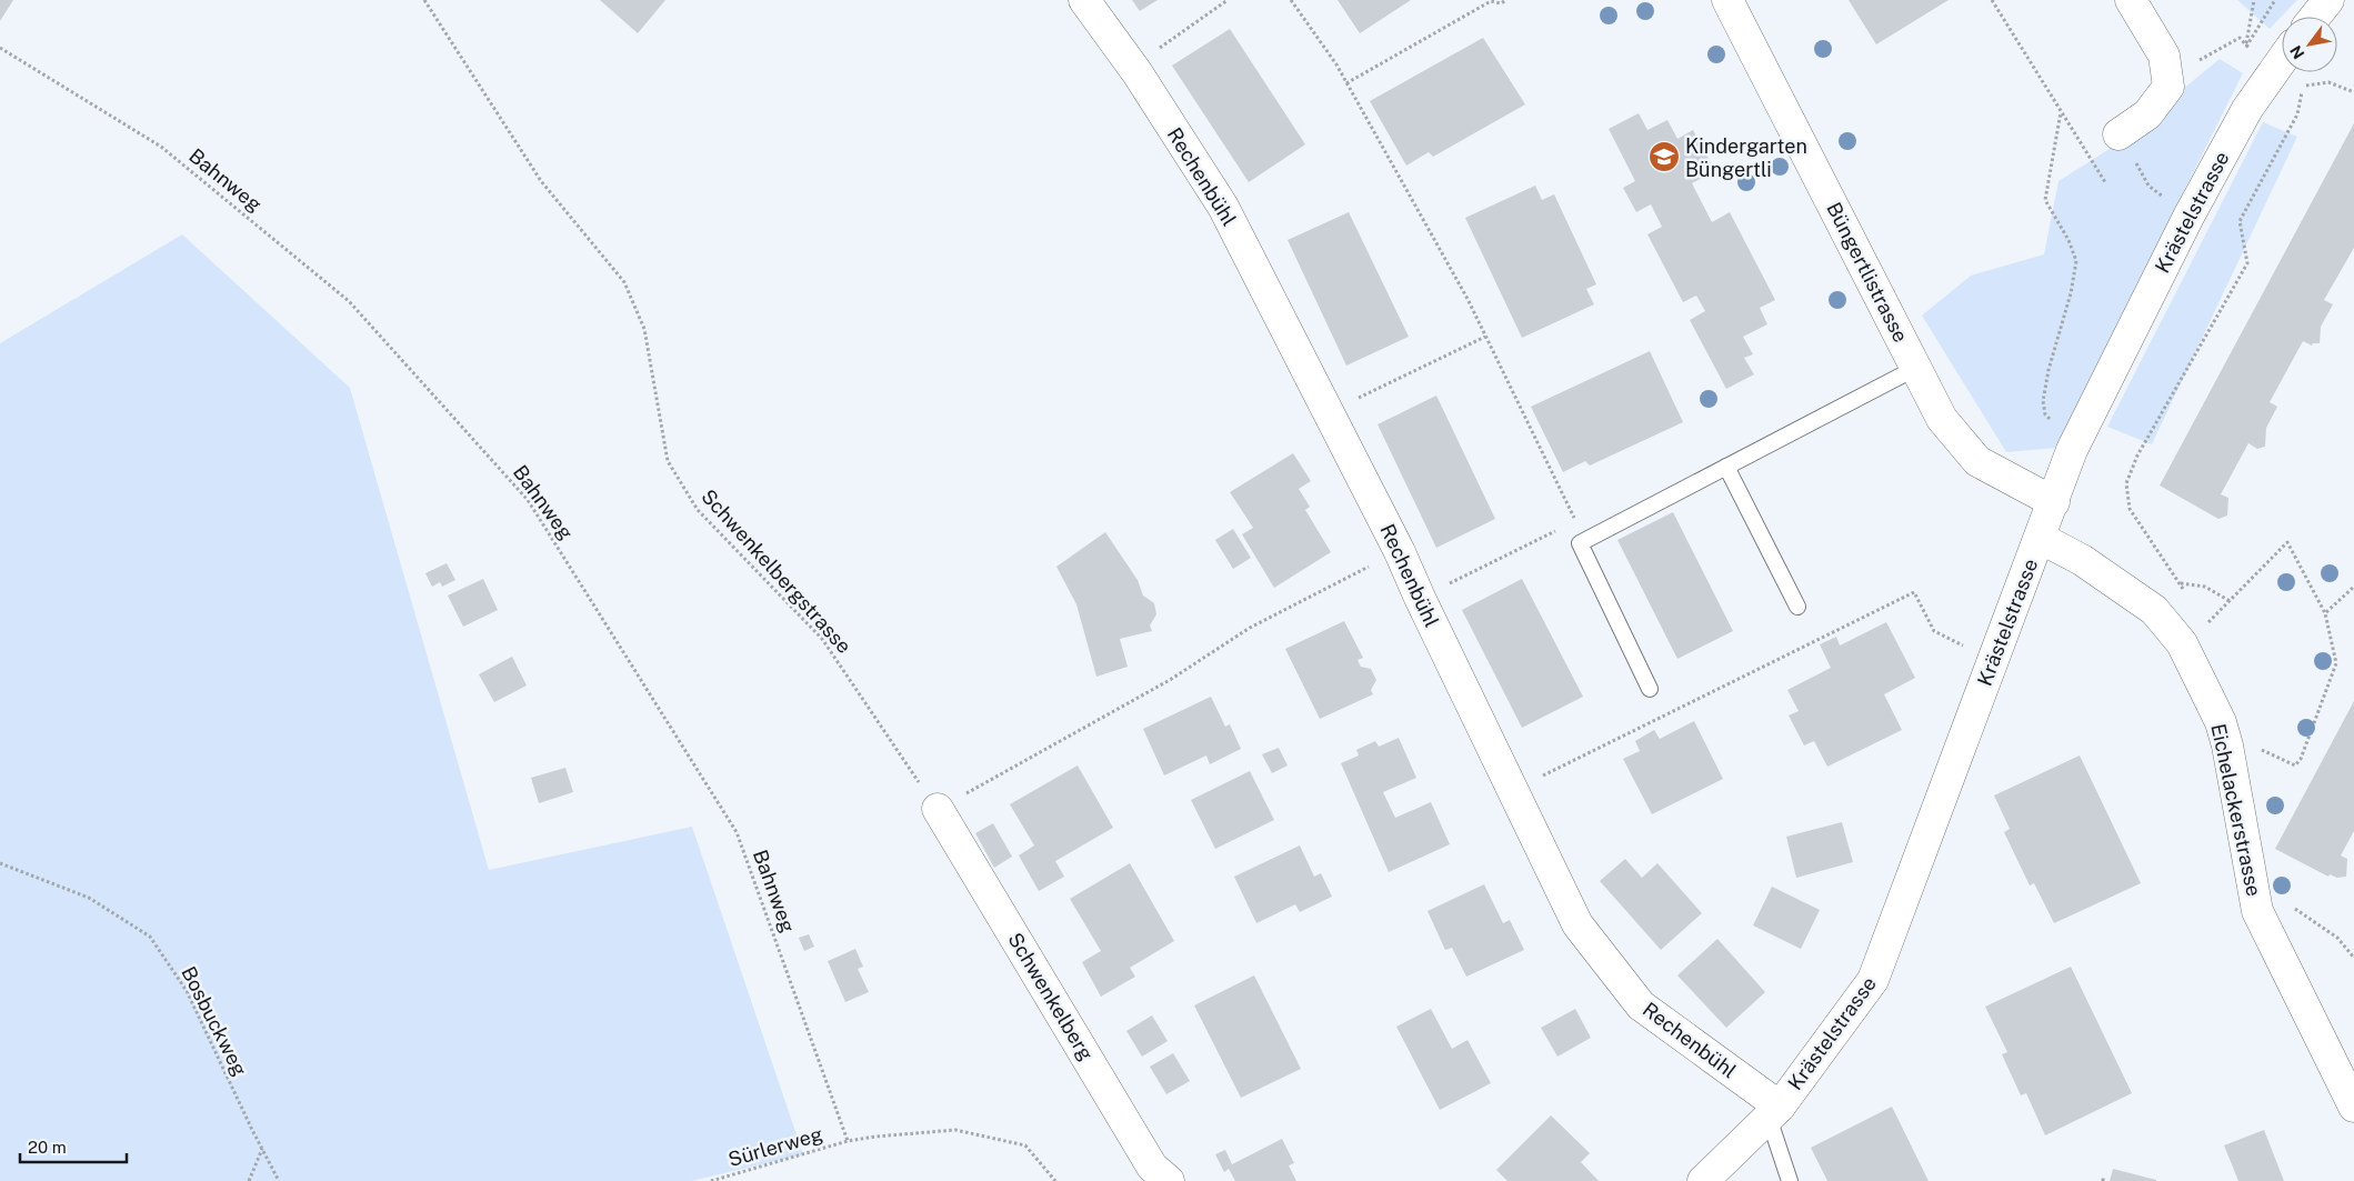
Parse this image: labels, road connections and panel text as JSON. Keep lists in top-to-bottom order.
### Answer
{
  "streets": {
    "street": [
      "Rechenbühl",
      "Krästelstrasse",
      "Büngertlistrasse",
      "Eichelackerstrasse",
      "Schwenkelberg"
    ],
    "path": [
      "Bahnweg",
      "Schwenkelbergstrasse",
      "Bosbuckweg",
      "Sürlerweg"
    ]
  },
  "crossings": [
    ["Rechenbühl", "Krästelstrasse"],
    ["Bahnweg", "Sürlerweg"],
    ["Krästelstrasse", "Büngertlistrasse"],
    ["Krästelstrasse", "Eichelackerstrasse"],
    ["Schwenkelbergstrasse", "Schwenkelberg"]
  ],
  "places": {
    "school or university": ["Kindergarten Büngertli"]
  },
  "scale_bar": "20 m",
  "north": "bottom left"
}
